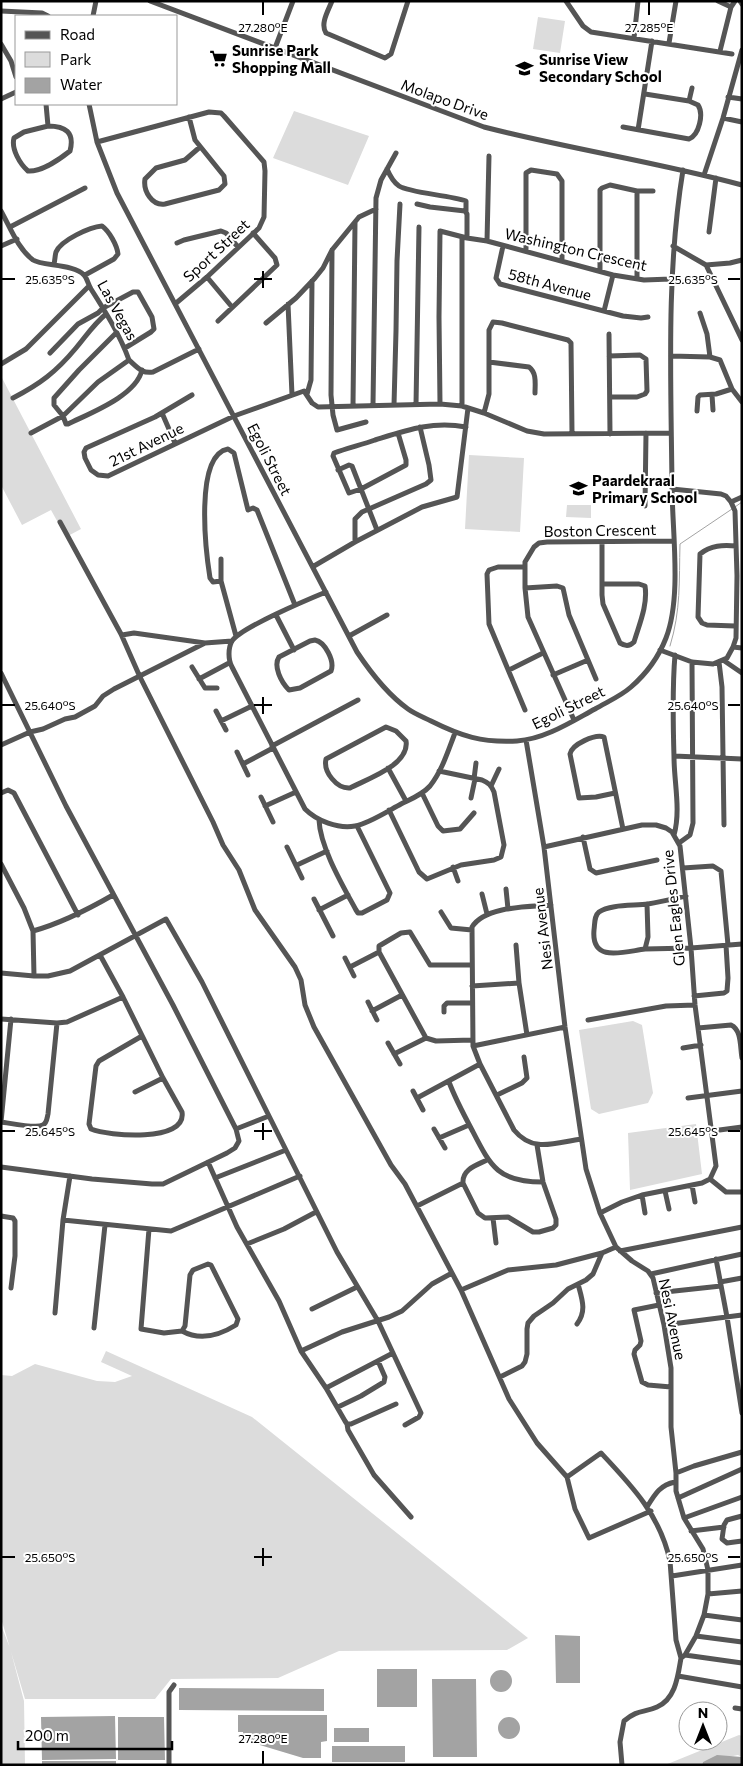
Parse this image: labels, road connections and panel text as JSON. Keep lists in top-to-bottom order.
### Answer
{
  "streets": {
    "street": [
      "Molapo Drive",
      "Washington Crescent",
      "Sport Street",
      "58th Avenue",
      "Las Vegas",
      "21st Avenue",
      "Egoli Street",
      "Boston Crescent",
      "Glen Eagles Drive",
      "Nesi Avenue"
    ]
  },
  "crossings": [
    ["Molapo Drive", "Egoli Street"],
    ["Washington Crescent", "58th Avenue"],
    ["Washington Crescent", "Egoli Street"],
    ["Sport Street", "Egoli Street"],
    ["21st Avenue", "Egoli Street"],
    ["Egoli Street", "Boston Crescent"],
    ["Egoli Street", "Nesi Avenue"],
    ["Glen Eagles Drive", "Nesi Avenue"]
  ],
  "places": {
    "supermarket": ["Sunrise Park Shopping Mall"],
    "school or university": ["Sunrise View Secondary School", "Paardekraal Primary School"]
  },
  "legend": ["Road", "Park", "Water"],
  "scale_bar": "200 m",
  "north": "top",
  "coordinates": [
    "27.280°E",
    "27.285°E",
    "25.635°S",
    "25.640°S",
    "25.645°S",
    "25.650°S"
  ]
}
